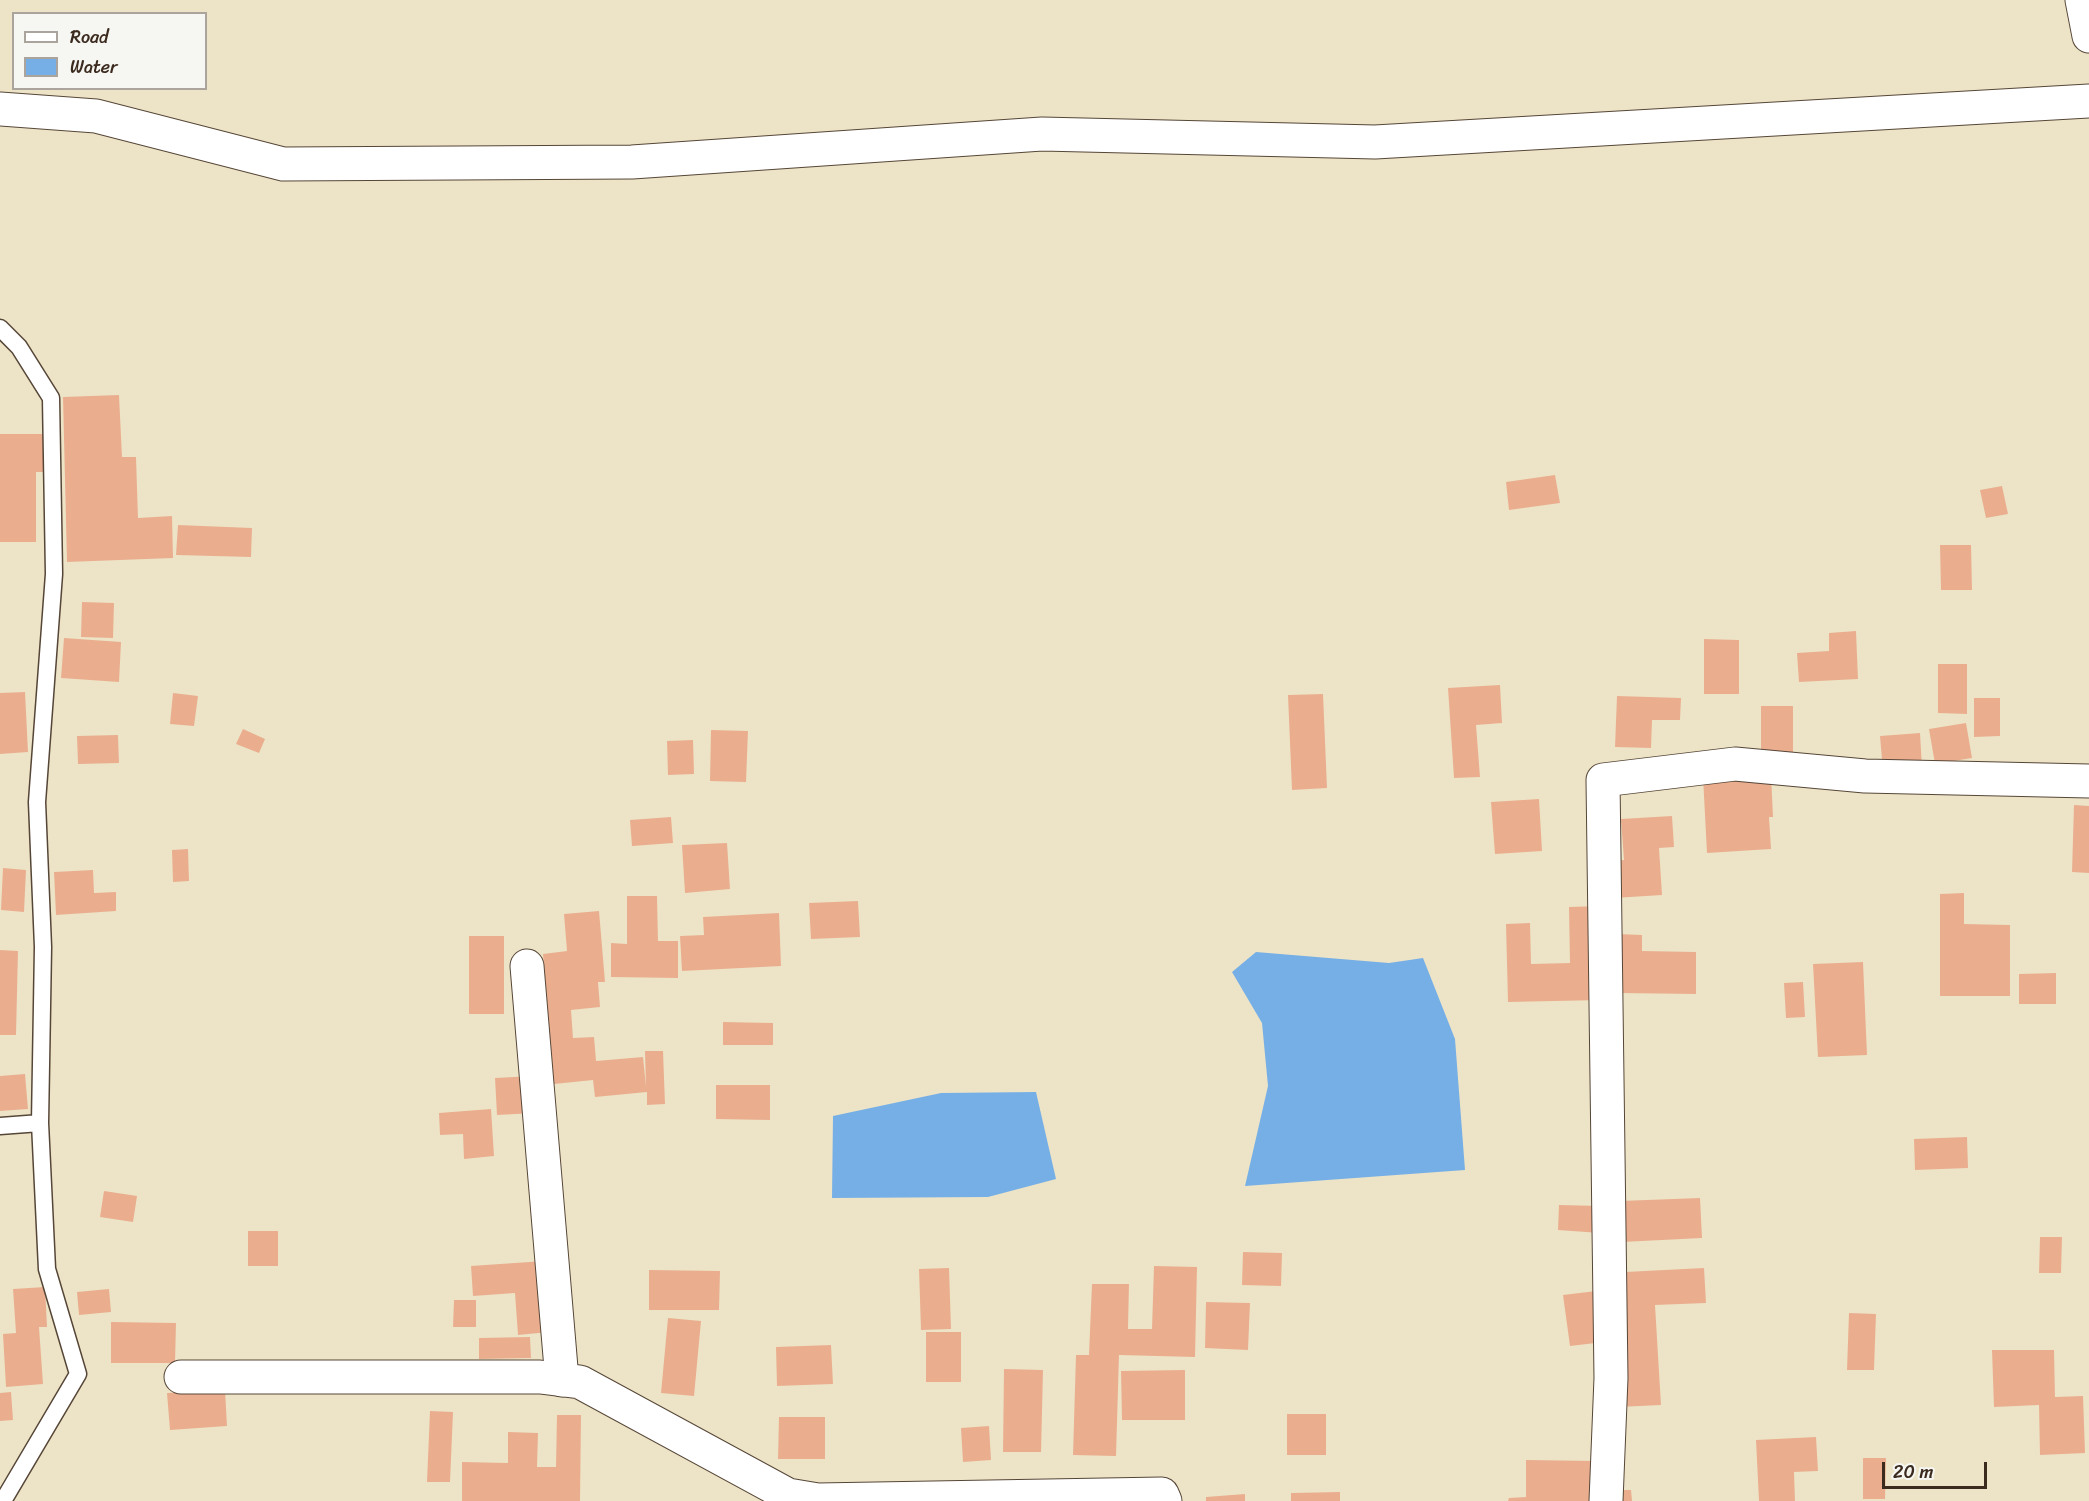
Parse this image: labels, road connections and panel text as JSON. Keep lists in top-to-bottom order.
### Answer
{
  "legend": ["Road", "Water"],
  "scale_bar": "20 m"
}
